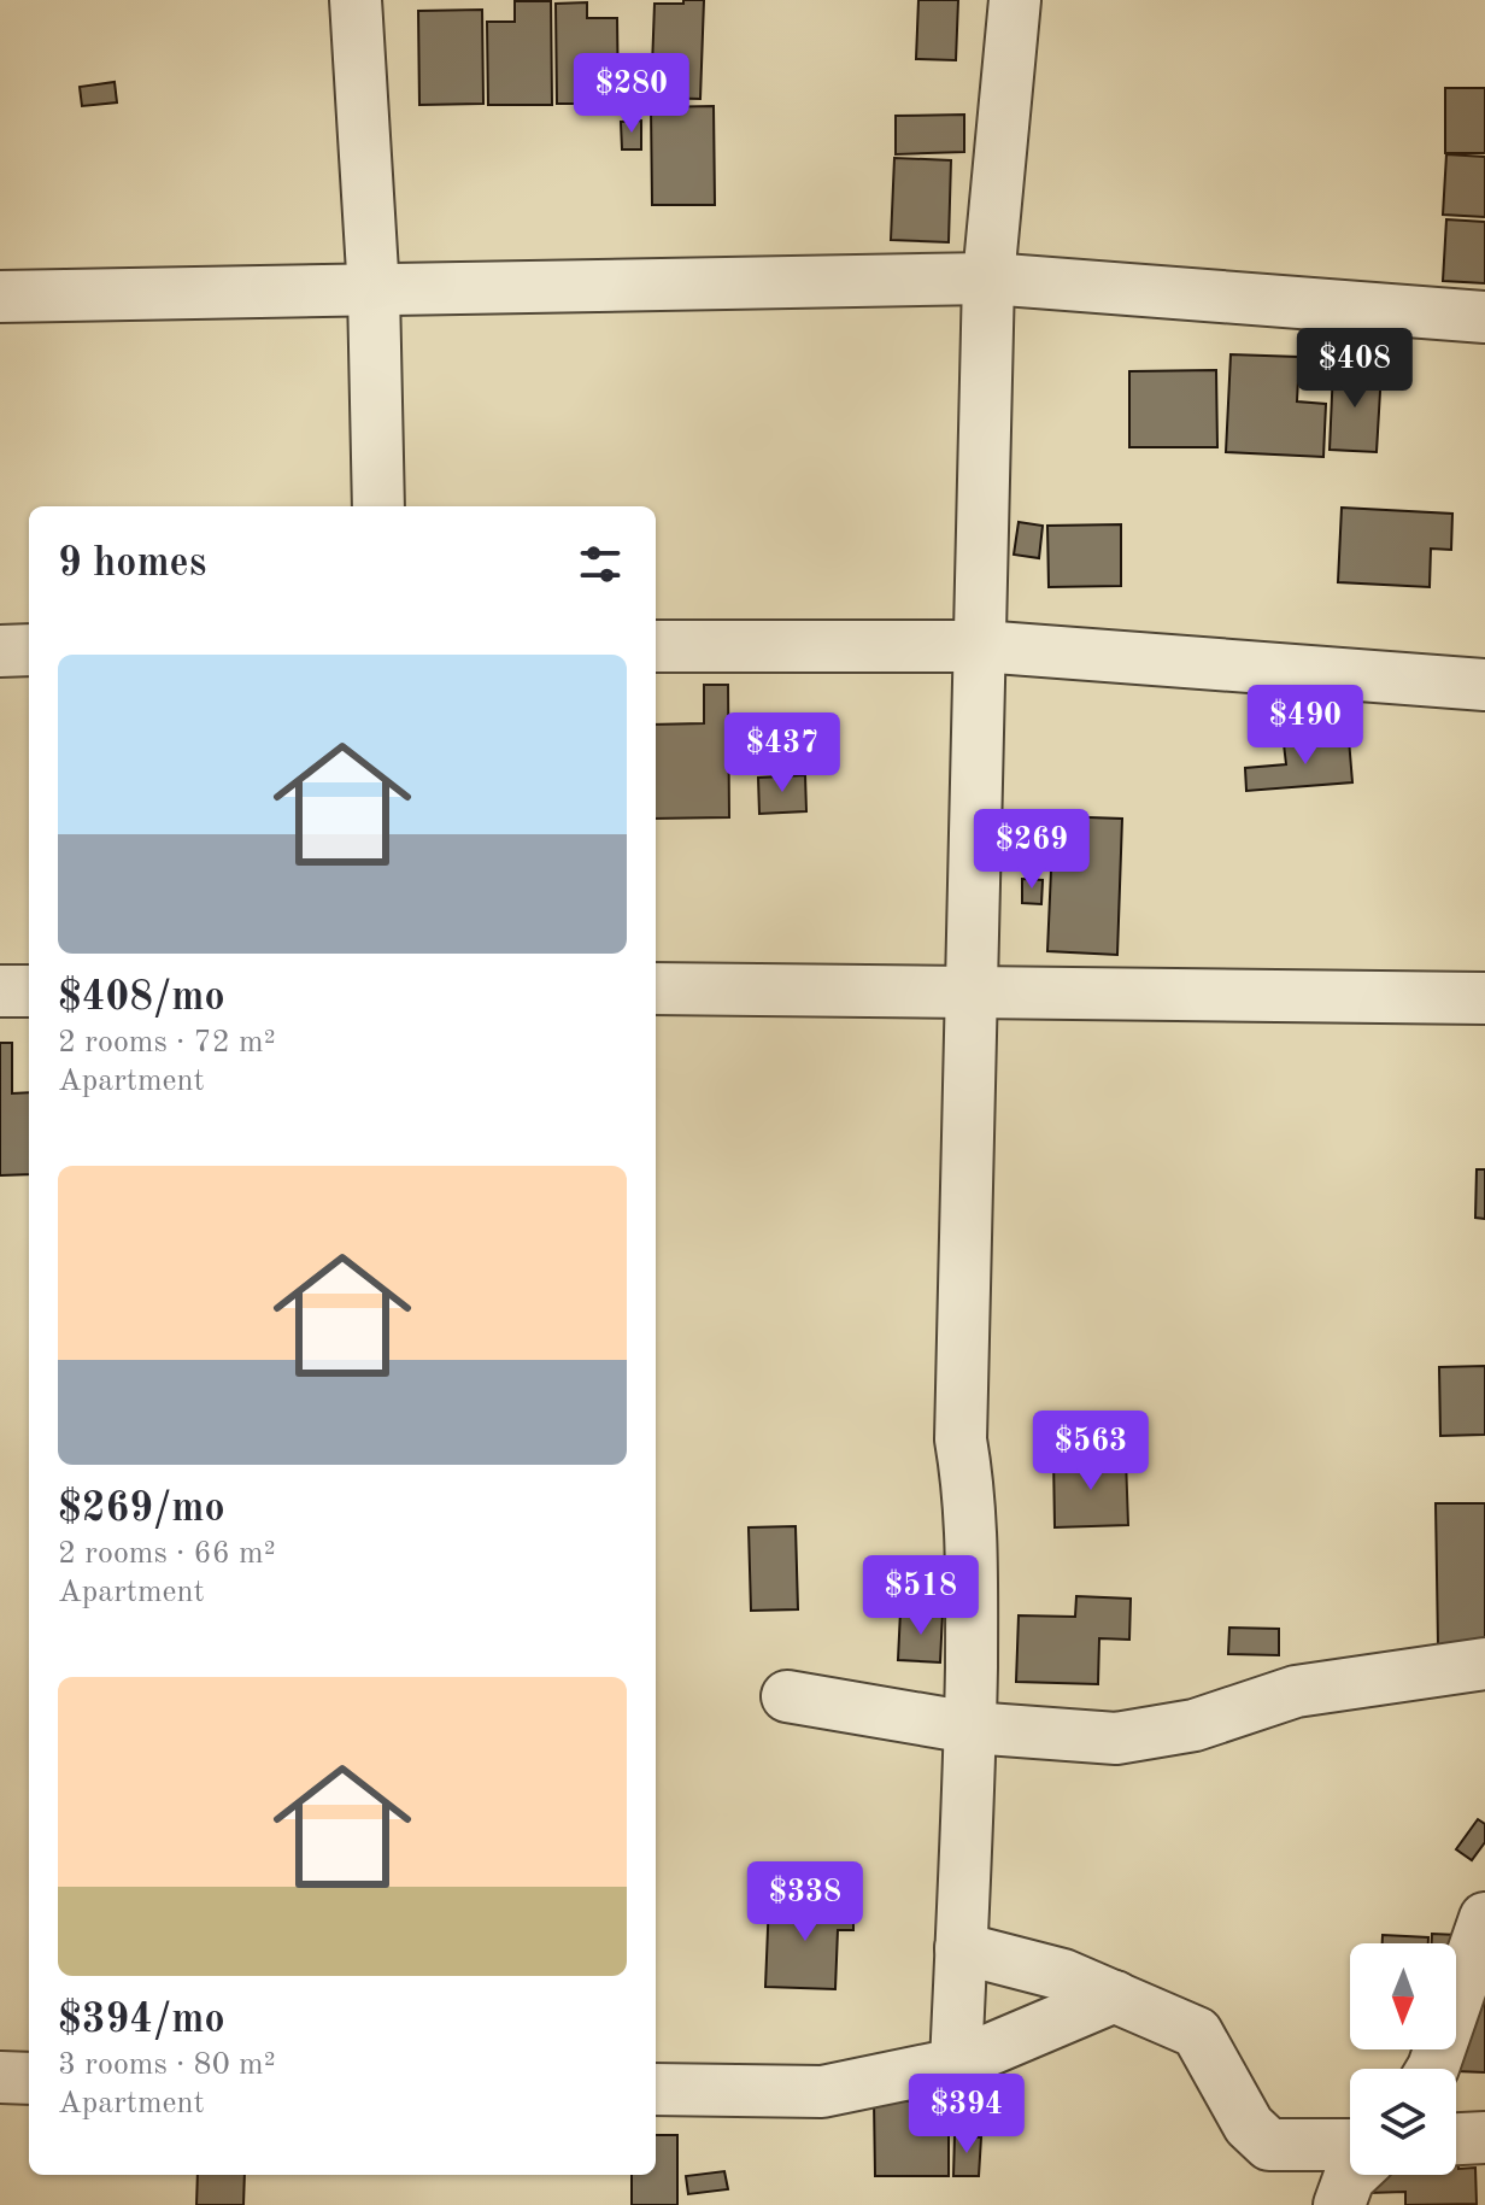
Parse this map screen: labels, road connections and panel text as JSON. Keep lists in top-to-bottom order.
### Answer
{
  "north": "bottom",
  "page": {
    "price": [
      "$280",
      "$408",
      "$490",
      "$437",
      "$269",
      "$563",
      "$518",
      "$338",
      "$394"
    ],
    "heading": "9 homes",
    "list": [
      {
        "name": "$408/mo",
        "note": "2 rooms · 72 m² · Apartment"
      },
      {
        "name": "$269/mo",
        "note": "2 rooms · 66 m² · Apartment"
      },
      {
        "name": "$394/mo",
        "note": "3 rooms · 80 m² · Apartment"
      }
    ]
  }
}
